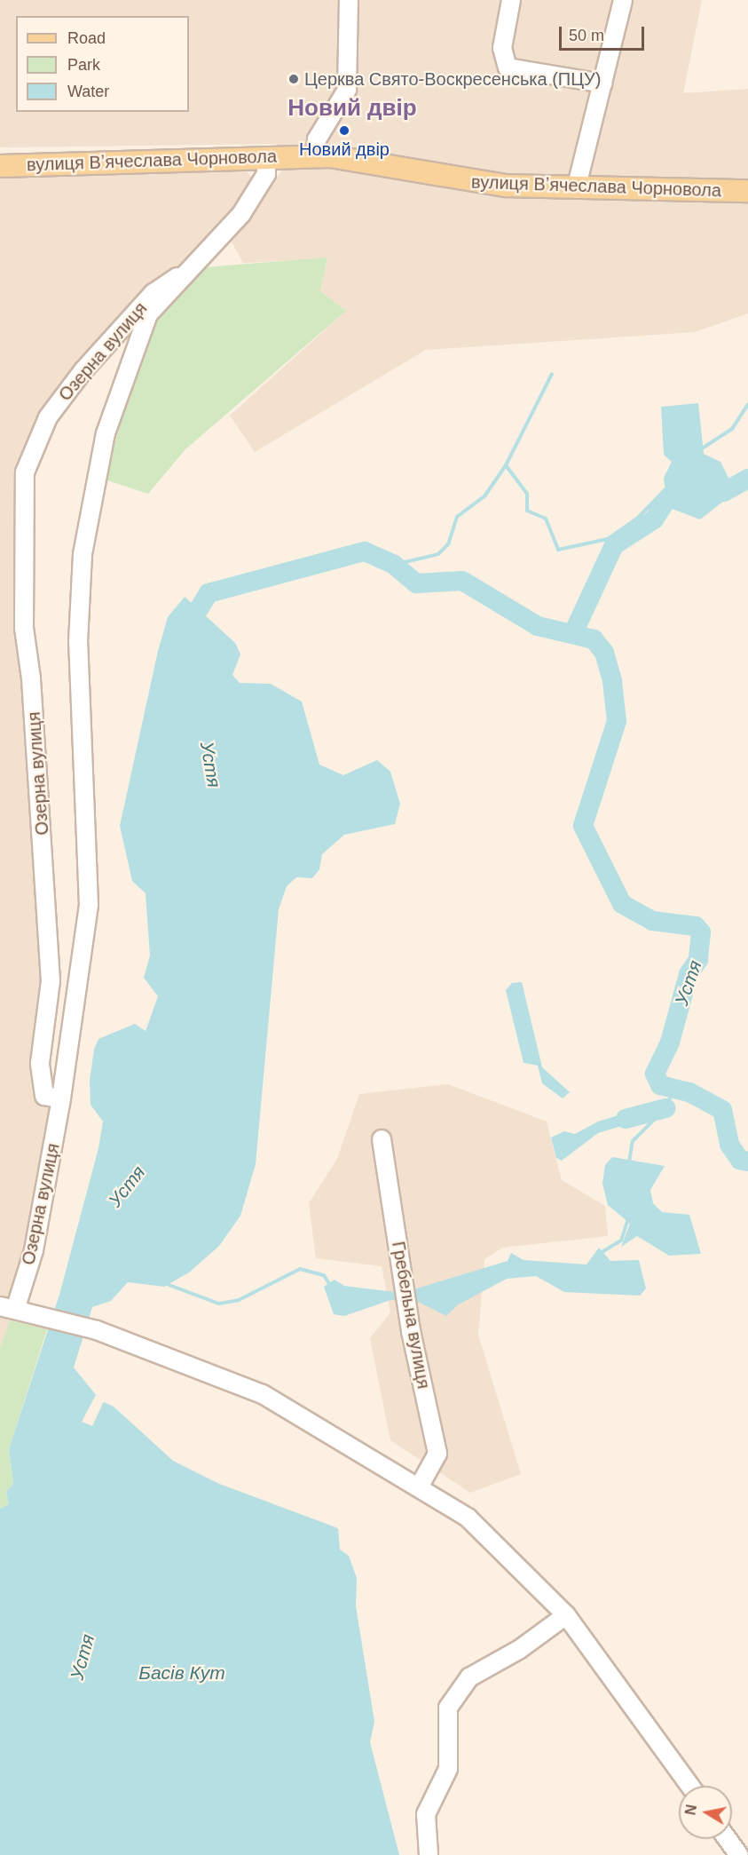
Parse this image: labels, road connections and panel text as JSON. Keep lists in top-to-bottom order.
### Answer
{
  "streets": {
    "main road": ["вулиця Вʼячеслава Чорновола"],
    "street": ["Озерна вулиця", "Гребельна вулиця"]
  },
  "districts": ["Новий двір"],
  "water": ["Устя", "Басів Кут"],
  "places": ["Церква Свято-Воскресенська (ПЦУ)", "Новий двір"],
  "legend": ["Road", "Park", "Water"],
  "scale_bar": "50 m",
  "north": "left"
}
